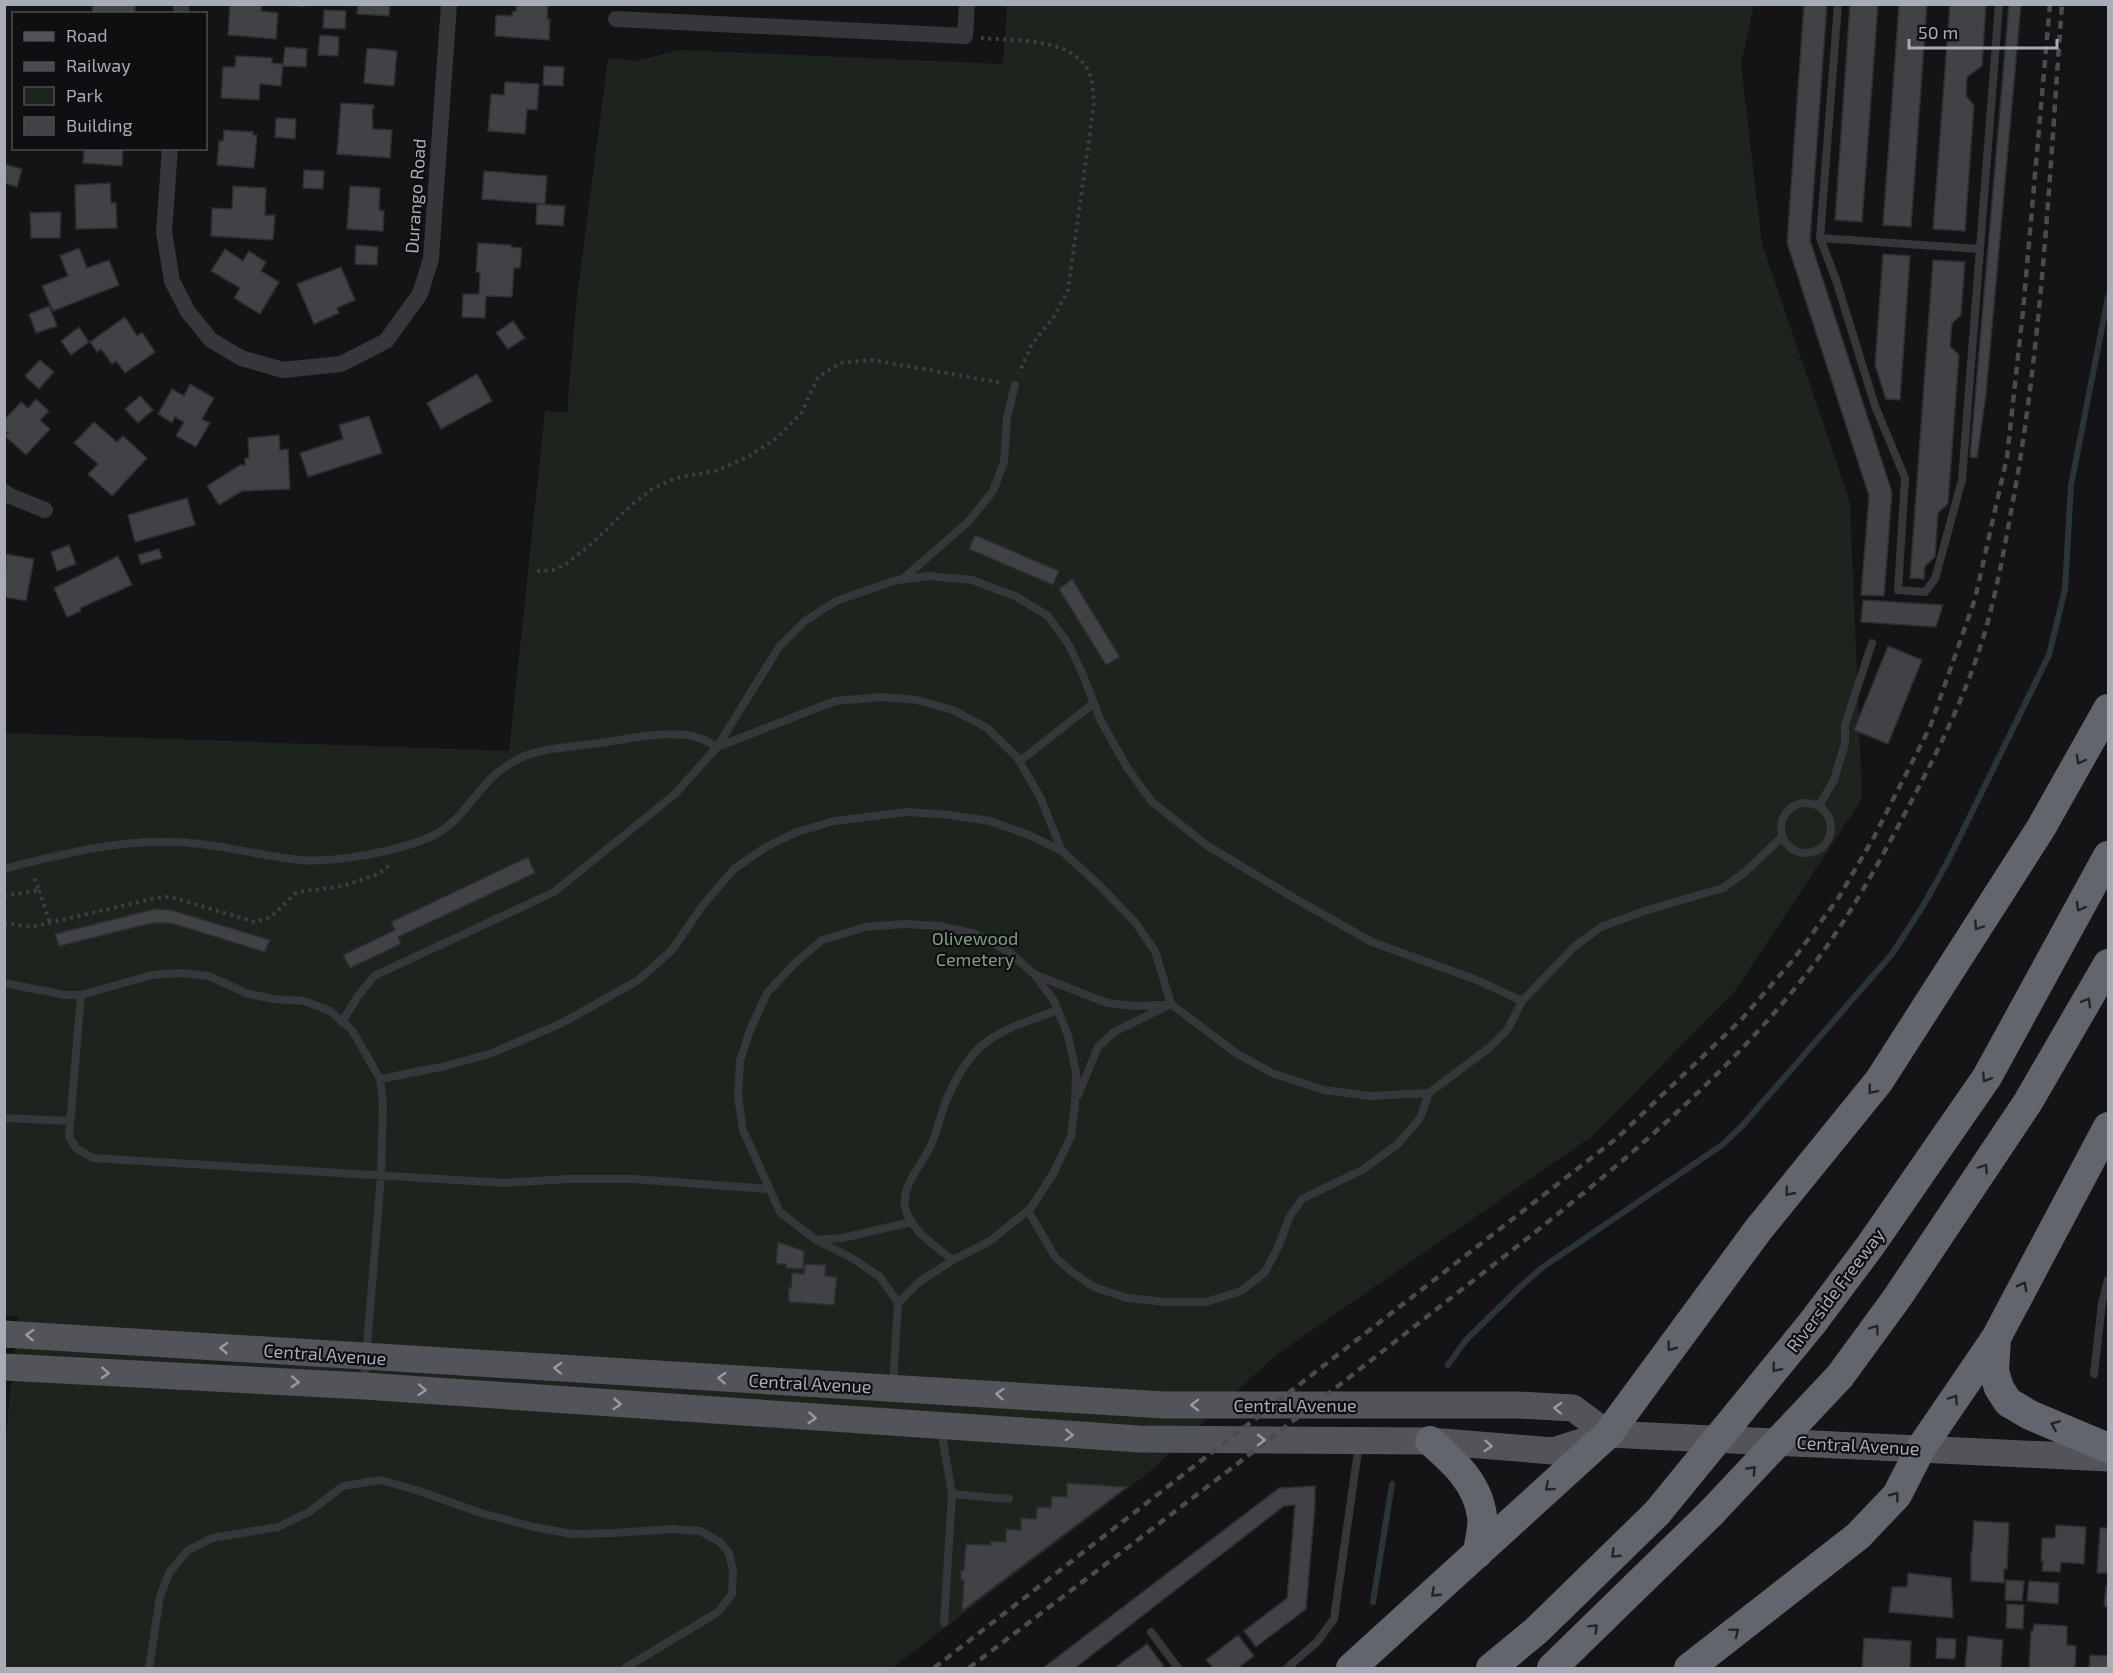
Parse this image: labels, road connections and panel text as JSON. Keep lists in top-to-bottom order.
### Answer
{
  "streets": {
    "highway": ["Riverside Freeway"],
    "main road": ["Central Avenue"],
    "street": ["Durango Road"]
  },
  "parks": ["Olivewood Cemetery"],
  "legend": [
    "Road",
    "Railway",
    "Park",
    "Building"
  ],
  "scale_bar": "50 m"
}
